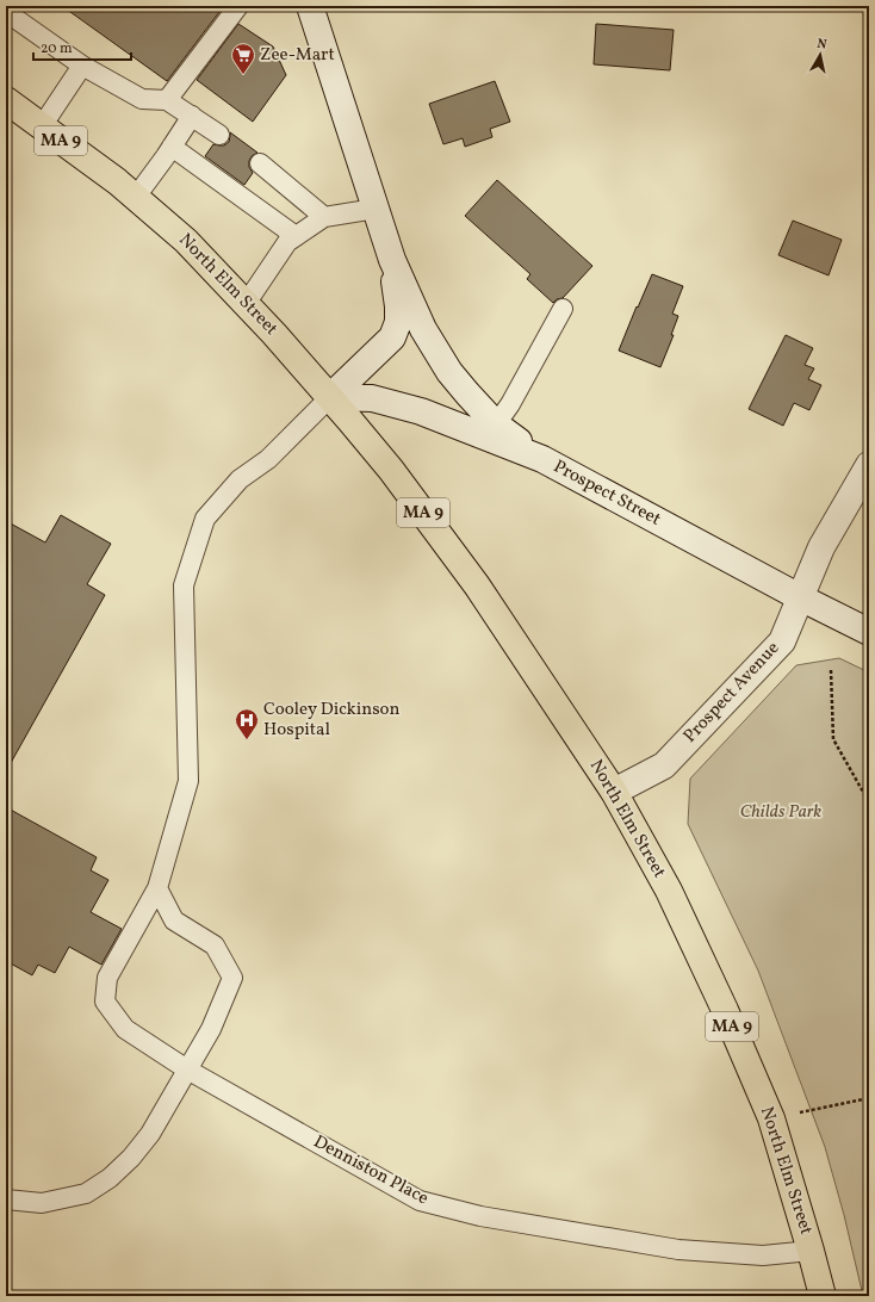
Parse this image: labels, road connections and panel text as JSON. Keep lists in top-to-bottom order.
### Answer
{
  "streets": {
    "highway": ["MA 9", "North Elm Street"],
    "main road": ["Prospect Street", "Prospect Avenue"],
    "lane": ["Denniston Place"]
  },
  "crossings": [
    ["MA 9", "North Elm Street"],
    ["North Elm Street", "Prospect Street"],
    ["North Elm Street", "Prospect Avenue"],
    ["North Elm Street", "Denniston Place"],
    ["Prospect Street", "Prospect Avenue"],
    ["Prospect Street", "Denniston Place"]
  ],
  "parks": ["Childs Park"],
  "places": {
    "supermarket": ["Zee-Mart"],
    "hospital": ["Cooley Dickinson Hospital"]
  },
  "scale_bar": "20 m",
  "north": "top"
}
